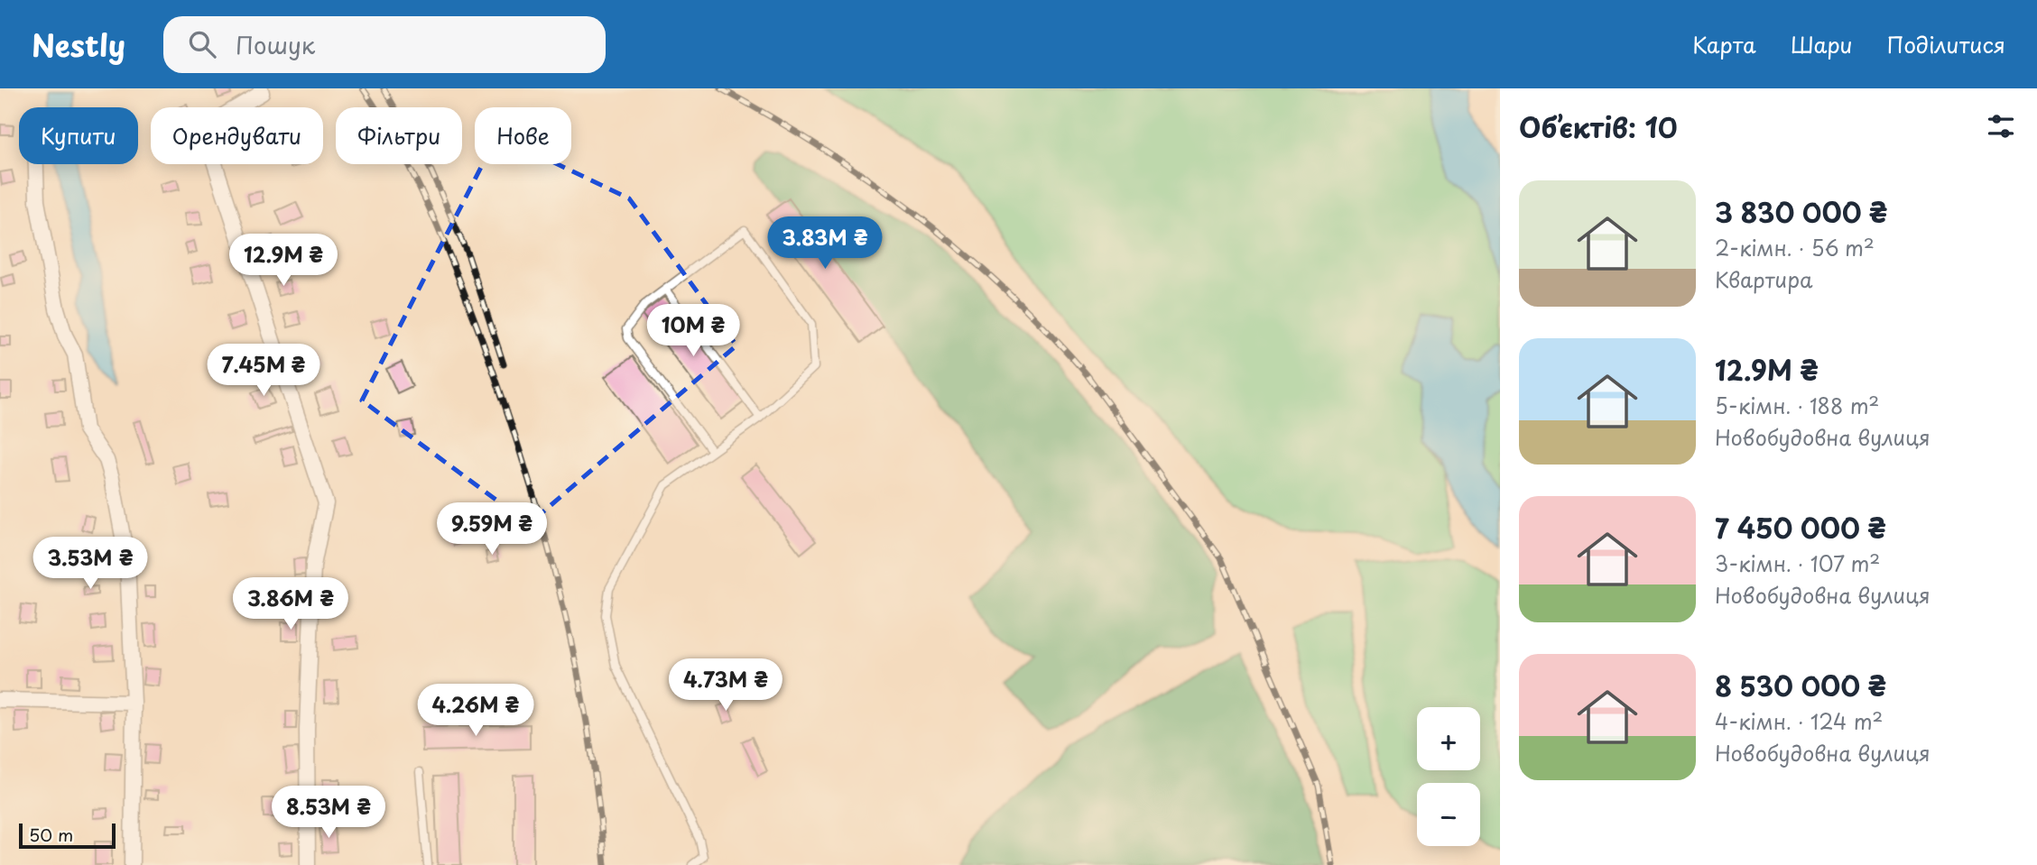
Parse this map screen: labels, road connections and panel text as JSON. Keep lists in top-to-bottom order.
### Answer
{
  "scale_bar": "50 m",
  "page": {
    "header": "Nestly",
    "search": "Пошук",
    "nav": ["Карта", "Шари", "Поділитися"],
    "heading": "Об’єктів: 10",
    "chip": [
      "Купити",
      "Орендувати",
      "Фільтри",
      "Нове"
    ],
    "list": [
      {
        "name": "3 830 000 ₴",
        "note": "2-кімн. · 56 m² · Квартира"
      },
      {
        "name": "12.9M ₴",
        "note": "5-кімн. · 188 m² · Новобудовна вулиця"
      },
      {
        "name": "7 450 000 ₴",
        "note": "3-кімн. · 107 m² · Новобудовна вулиця"
      },
      {
        "name": "8 530 000 ₴",
        "note": "4-кімн. · 124 m² · Новобудовна вулиця"
      }
    ],
    "price": [
      "3.83M ₴",
      "12.9M ₴",
      "10M ₴",
      "7.45M ₴",
      "9.59M ₴",
      "3.53M ₴",
      "3.86M ₴",
      "4.73M ₴",
      "4.26M ₴",
      "8.53M ₴"
    ],
    "map_buttons": ["+", "−"],
    "scale": "50 m"
  }
}
